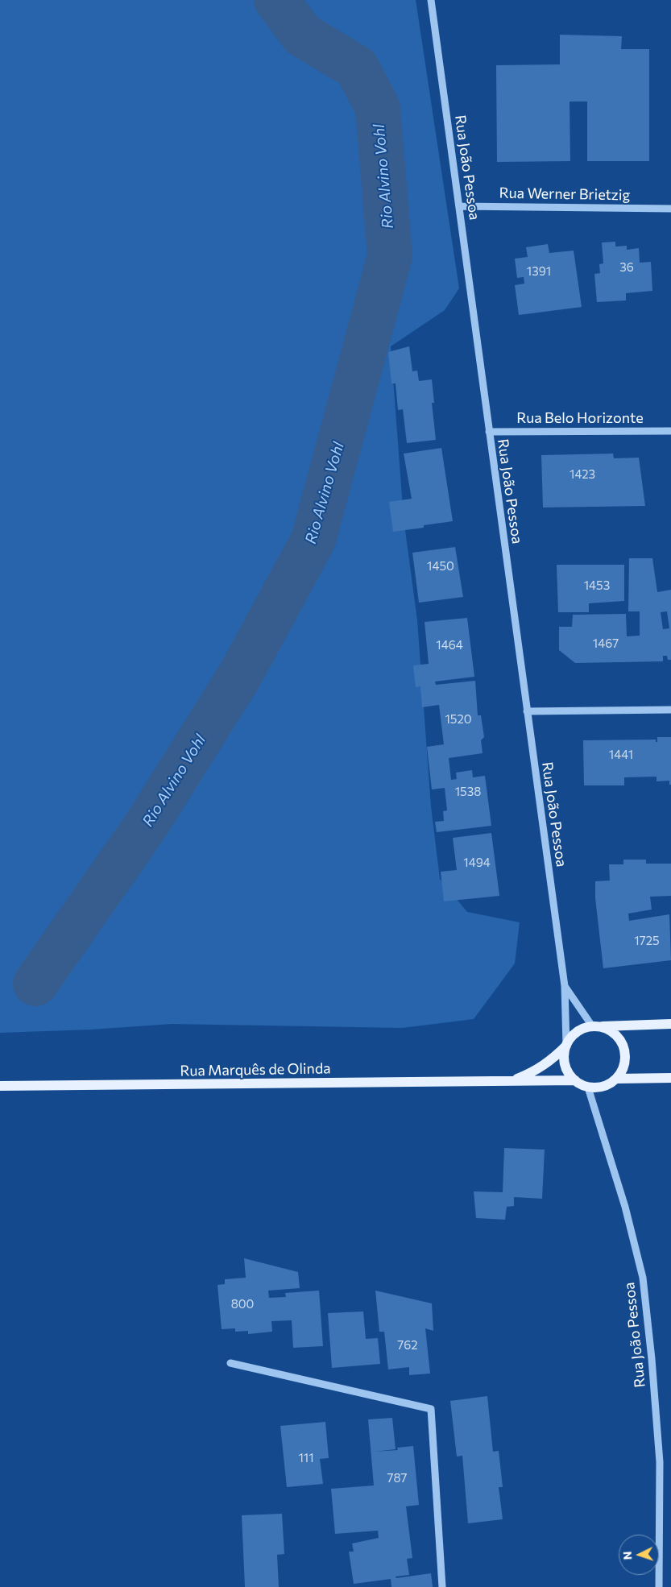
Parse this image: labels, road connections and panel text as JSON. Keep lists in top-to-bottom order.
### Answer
{
  "streets": {
    "main road": ["Rua Marquês de Olinda"],
    "street": ["Rua João Pessoa", "Rua Werner Brietzig", "Rua Belo Horizonte"]
  },
  "crossings": [
    ["Rua João Pessoa", "Rua Werner Brietzig"],
    ["Rua João Pessoa", "Rua Belo Horizonte"],
    ["Rua João Pessoa", "Rua Marquês de Olinda"]
  ],
  "water": ["Rio Alvino Vohl"],
  "house_numbers": [
    "36",
    "1391",
    "1423",
    "1450",
    "1453",
    "1467",
    "1464",
    "1520",
    "1441",
    "1538",
    "1494",
    "1725",
    "800",
    "762",
    "111",
    "787"
  ],
  "north": "left"
}
